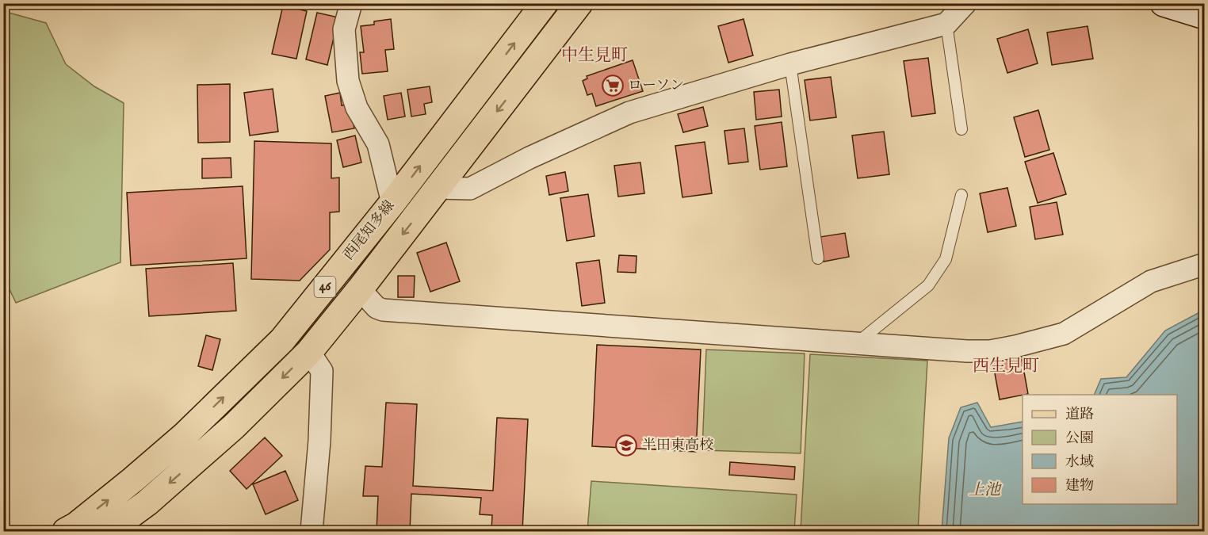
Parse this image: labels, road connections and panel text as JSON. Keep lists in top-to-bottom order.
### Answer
{
  "streets": {
    "main road": ["西尾知多線", "46"]
  },
  "districts": ["中生見町", "西生見町"],
  "water": ["上池"],
  "places": {
    "supermarket": ["ローソン"],
    "school or university": ["半田東高校"]
  },
  "legend": [
    "道路",
    "公園",
    "水域",
    "建物"
  ]
}
